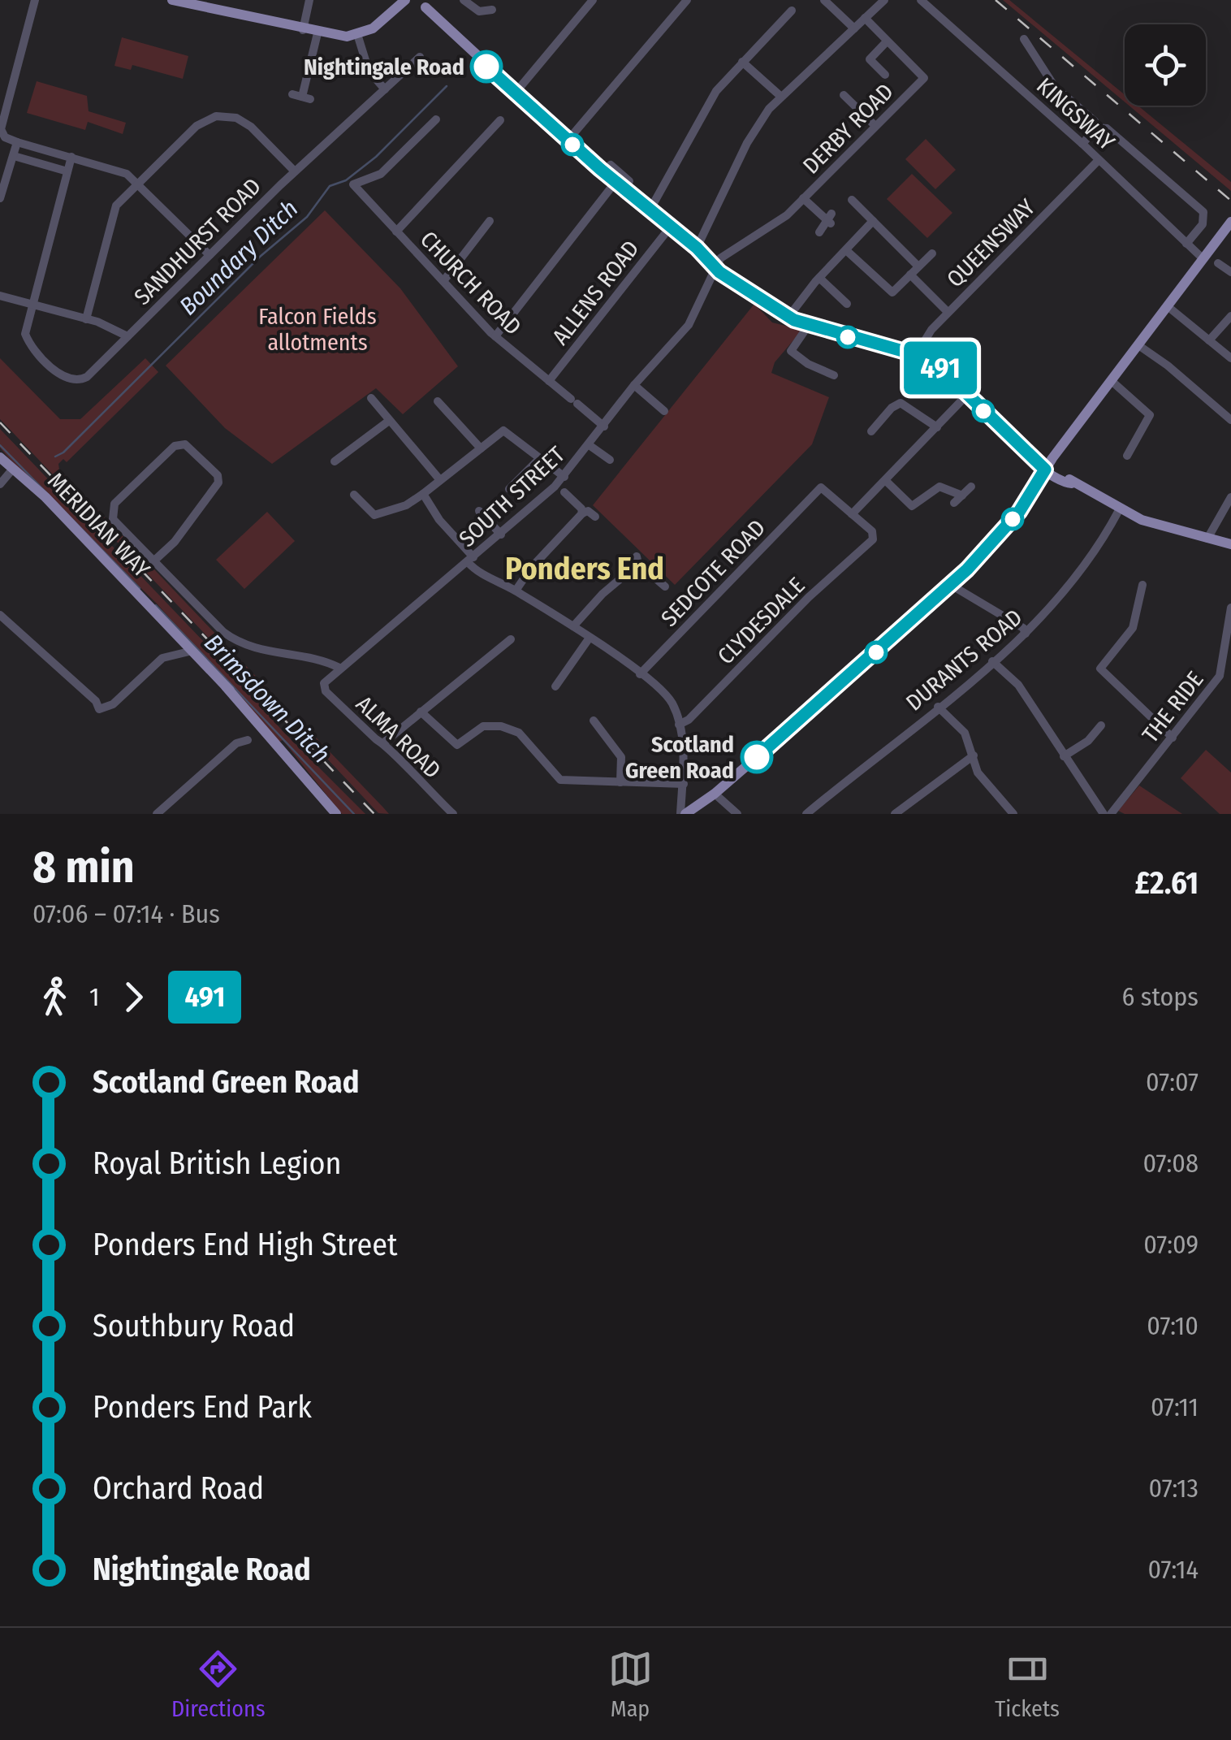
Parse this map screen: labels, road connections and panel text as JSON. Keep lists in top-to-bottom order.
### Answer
{
  "streets": {
    "main road": ["MERIDIAN WAY"],
    "street": [
      "KINGSWAY",
      "DERBY ROAD",
      "SANDHURST ROAD",
      "QUEENSWAY",
      "CHURCH ROAD",
      "ALLENS ROAD",
      "SOUTH STREET",
      "SEDCOTE ROAD",
      "CLYDESDALE",
      "DURANTS ROAD",
      "THE RIDE",
      "ALMA ROAD"
    ]
  },
  "crossings": [
    ["KINGSWAY", "QUEENSWAY"],
    ["DERBY ROAD", "SOUTH STREET"],
    ["CHURCH ROAD", "ALLENS ROAD"],
    ["CHURCH ROAD", "SOUTH STREET"],
    ["SOUTH STREET", "ALMA ROAD"],
    ["SEDCOTE ROAD", "CLYDESDALE"]
  ],
  "districts": ["Ponders End"],
  "water": ["Boundary Ditch", "Brimsdown Ditch"],
  "parks": ["Falcon Fields allotments"],
  "places": ["Nightingale Road", "Scotland Green Road"],
  "lines": ["bus line 491"],
  "page": {
    "on_map": "491",
    "heading": ["8 min", "07:06 – 07:14 · Bus", "£2.61"],
    "legs": ["1", "491", "6 stops"],
    "list": [
      {
        "name": "Scotland Green Road",
        "value": "07:07"
      },
      {
        "name": "Royal British Legion",
        "value": "07:08"
      },
      {
        "name": "Ponders End High Street",
        "value": "07:09"
      },
      {
        "name": "Southbury Road",
        "value": "07:10"
      },
      {
        "name": "Ponders End Park",
        "value": "07:11"
      },
      {
        "name": "Orchard Road",
        "value": "07:13"
      },
      {
        "name": "Nightingale Road",
        "value": "07:14"
      }
    ],
    "tabs": ["Directions", "Map", "Tickets"]
  }
}
